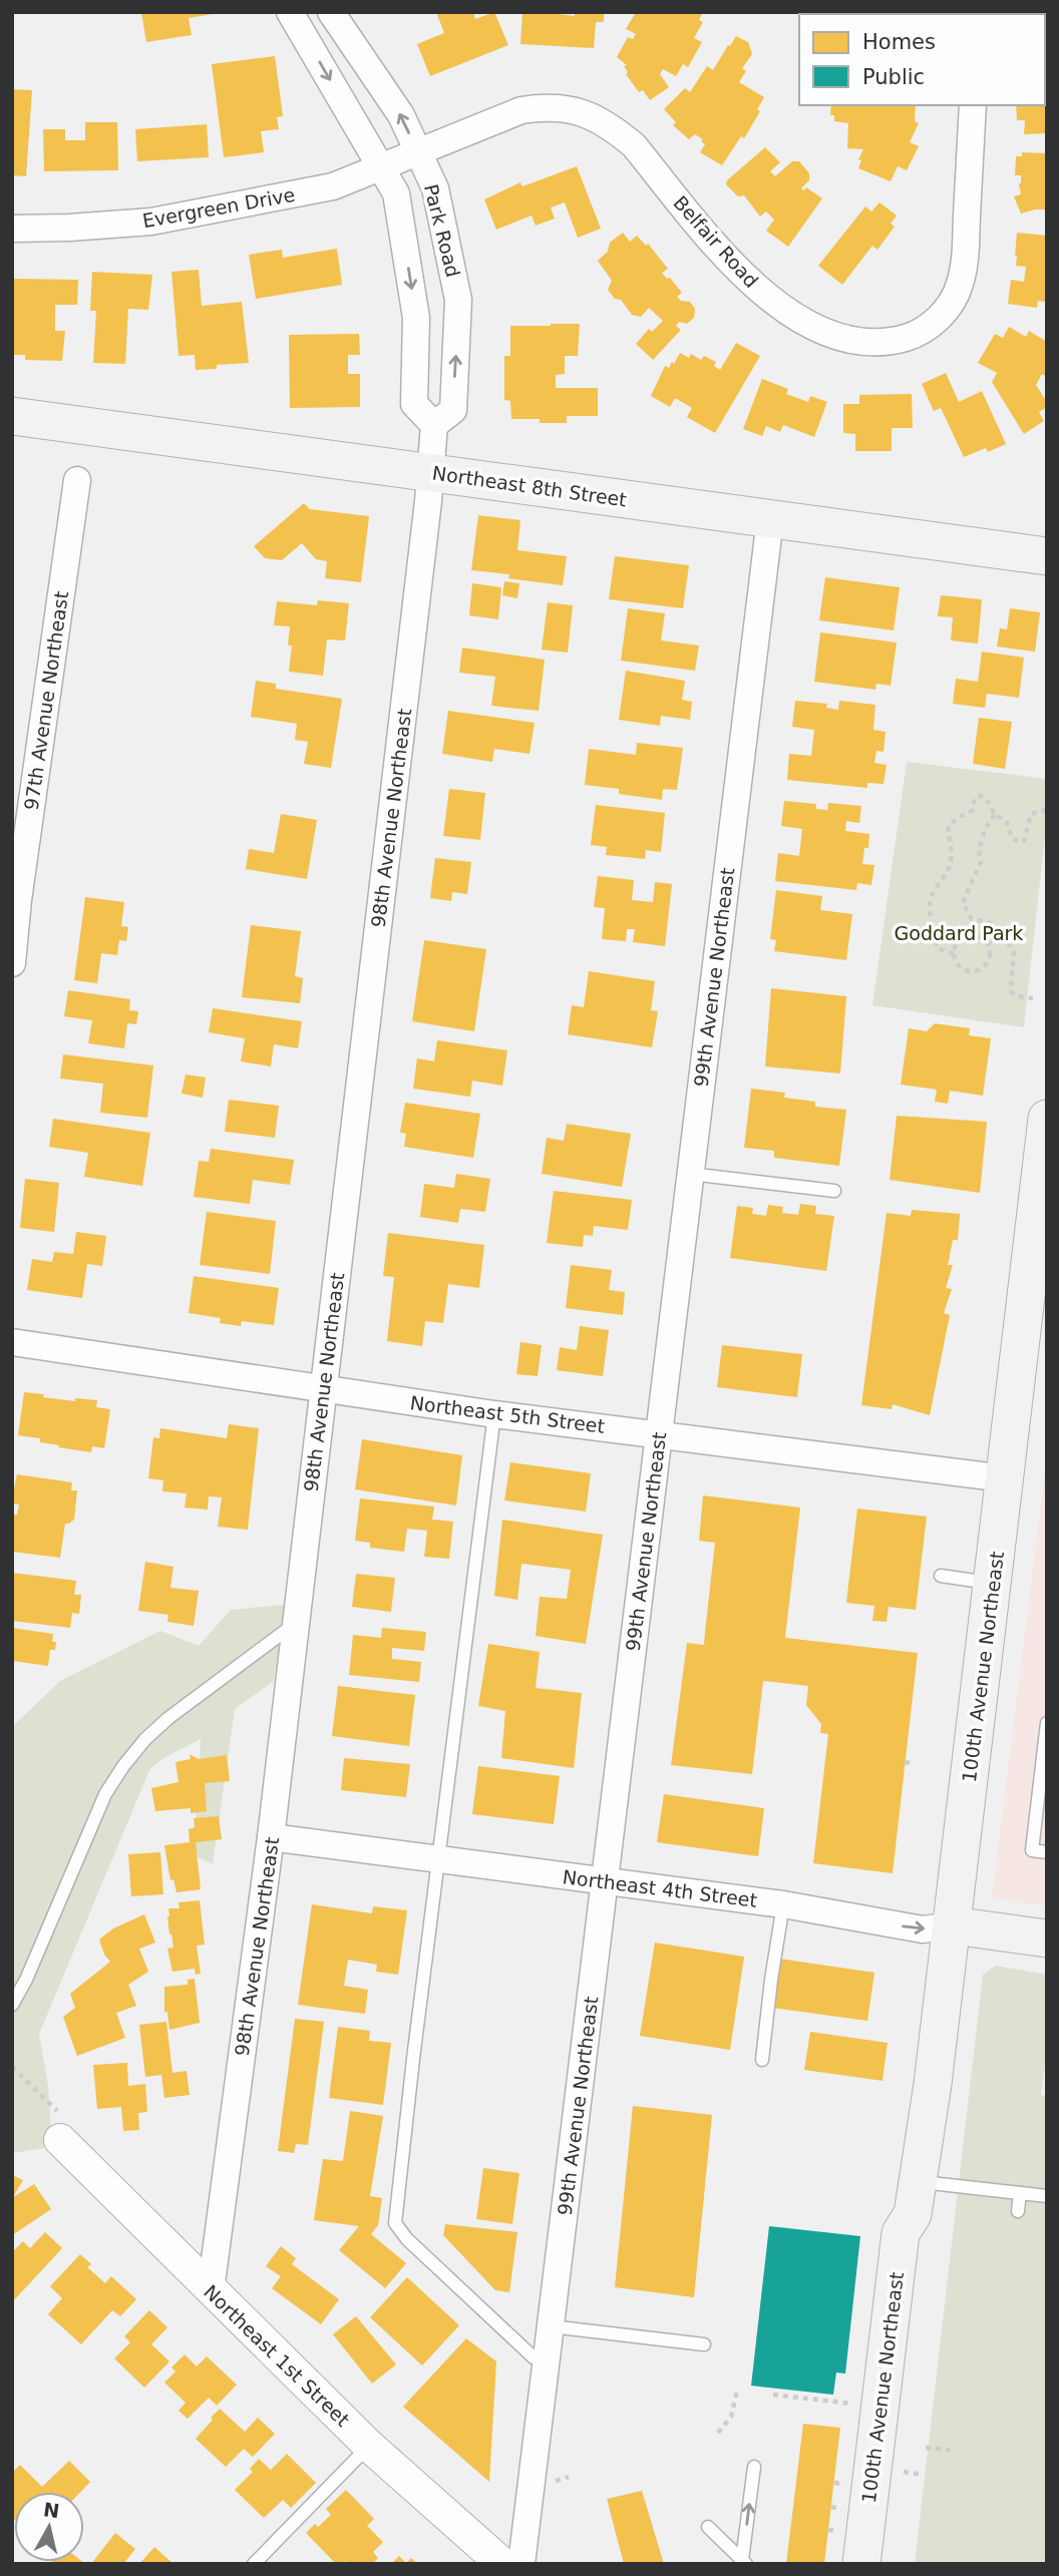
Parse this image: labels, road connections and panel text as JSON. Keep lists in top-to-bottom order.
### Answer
{
  "streets": {
    "main road": ["Northeast 8th Street", "100th Avenue Northeast", "Northeast 4th Street"],
    "street": [
      "Evergreen Drive",
      "Park Road",
      "Belfair Road",
      "97th Avenue Northeast",
      "98th Avenue Northeast",
      "99th Avenue Northeast",
      "Northeast 5th Street",
      "Northeast 1st Street"
    ]
  },
  "crossings": [
    ["Evergreen Drive", "Park Road"],
    ["Evergreen Drive", "Belfair Road"],
    ["Park Road", "Belfair Road"],
    ["Northeast 8th Street", "98th Avenue Northeast"],
    ["Northeast 8th Street", "99th Avenue Northeast"],
    ["98th Avenue Northeast", "Northeast 5th Street"],
    ["98th Avenue Northeast", "Northeast 4th Street"],
    ["98th Avenue Northeast", "Northeast 1st Street"],
    ["99th Avenue Northeast", "Northeast 5th Street"],
    ["99th Avenue Northeast", "Northeast 4th Street"],
    ["Northeast 5th Street", "100th Avenue Northeast"],
    ["100th Avenue Northeast", "Northeast 4th Street"]
  ],
  "parks": ["Goddard Park"],
  "legend": ["Homes", "Public"],
  "north": "top"
}
